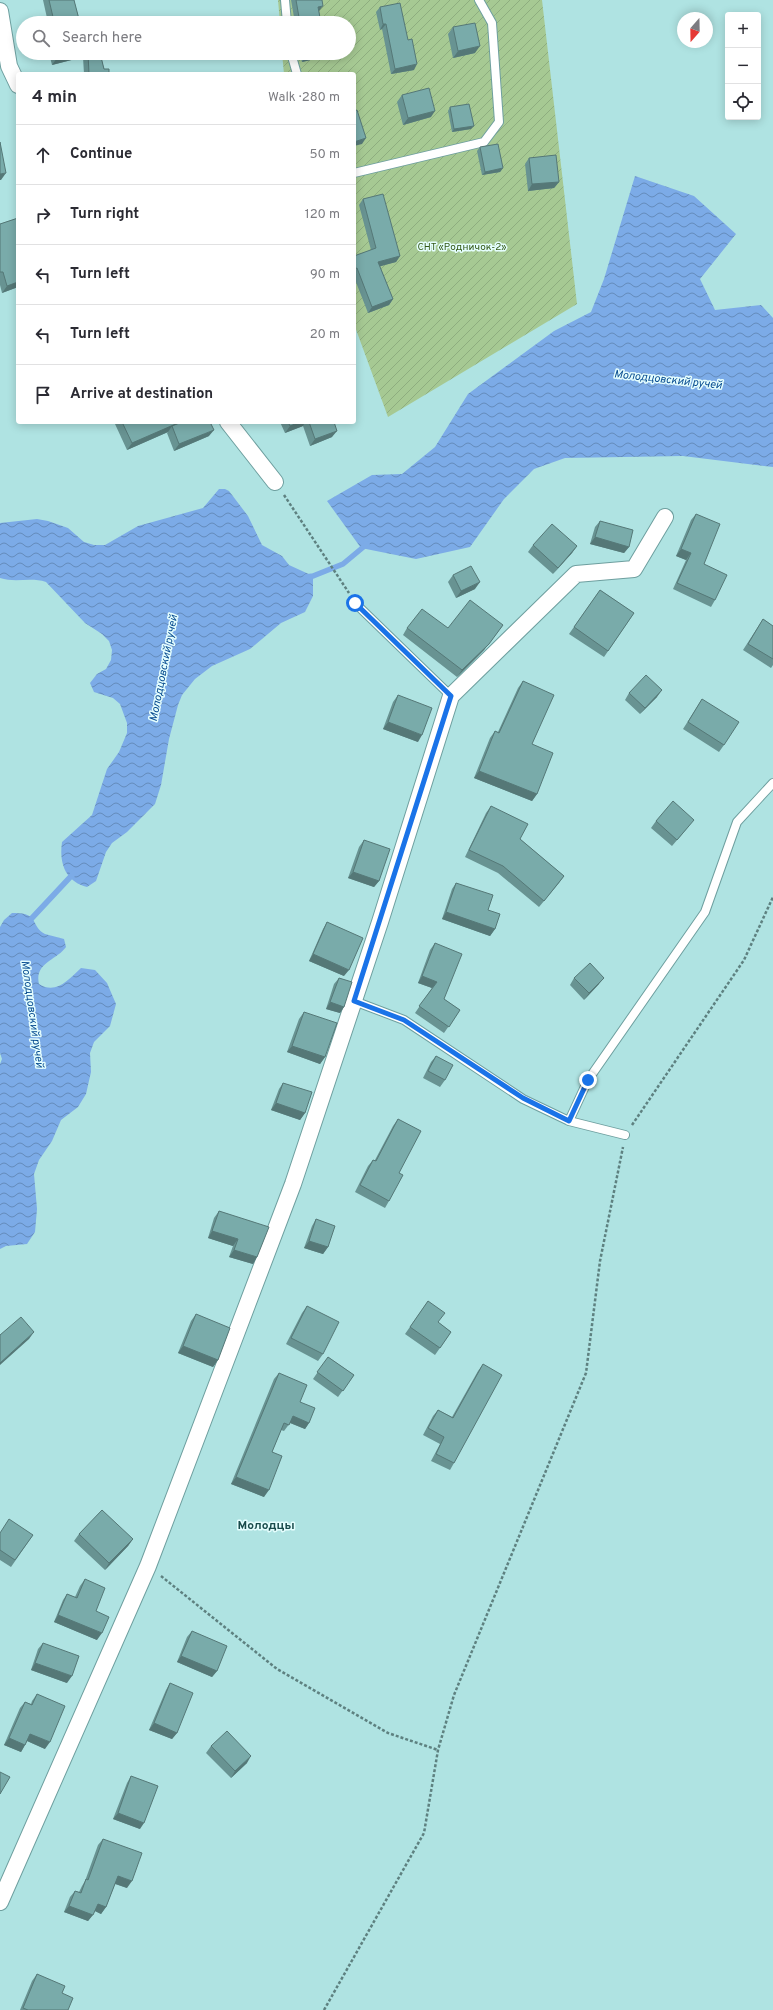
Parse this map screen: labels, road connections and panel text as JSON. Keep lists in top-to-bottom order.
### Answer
{
  "districts": ["Молодцы"],
  "water": ["Молодцовский ручей"],
  "parks": ["СНТ «Родничок-2»"],
  "north": "bottom",
  "page": {
    "map_buttons": ["+", "−"],
    "search": "Search here",
    "heading": ["4 min", "Walk · 280 m"],
    "list": [
      ["Continue", "50 m"],
      ["Turn right", "120 m"],
      ["Turn left", "90 m"],
      ["Turn left", "20 m"],
      "Arrive at destination"
    ]
  }
}
